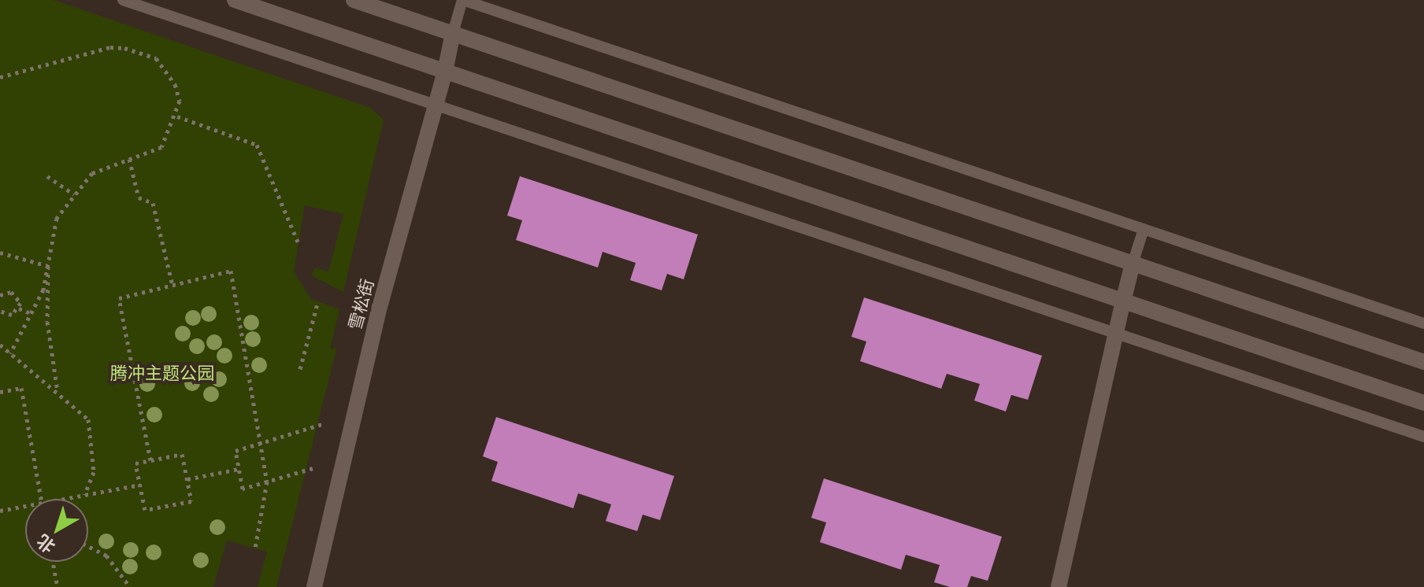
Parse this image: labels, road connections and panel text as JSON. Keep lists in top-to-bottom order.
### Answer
{
  "streets": {
    "street": ["雪松街"]
  },
  "parks": ["腾冲主题公园"],
  "north": "bottom left"
}
